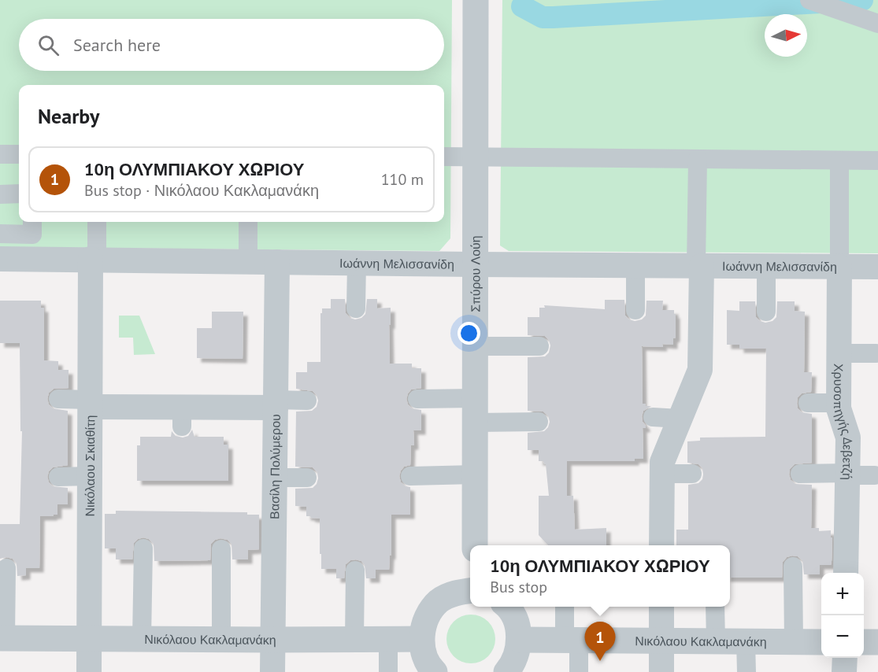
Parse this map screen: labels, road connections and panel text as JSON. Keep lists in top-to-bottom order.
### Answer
{
  "streets": {
    "street": [
      "Ιωάννη Μελισσανίδη",
      "Σπύρου Λούη",
      "Χρυσοπηγής Δεβετζή",
      "Νικόλαου Σκιαθίτη",
      "Βασίλη Πολύμερου",
      "Νικόλαου Κακλαμανάκη"
    ]
  },
  "crossings": [
    ["Ιωάννη Μελισσανίδη", "Σπύρου Λούη"],
    ["Ιωάννη Μελισσανίδη", "Χρυσοπηγής Δεβετζή"],
    ["Ιωάννη Μελισσανίδη", "Νικόλαου Σκιαθίτη"],
    ["Ιωάννη Μελισσανίδη", "Βασίλη Πολύμερου"],
    ["Νικόλαου Σκιαθίτη", "Νικόλαου Κακλαμανάκη"],
    ["Βασίλη Πολύμερου", "Νικόλαου Κακλαμανάκη"]
  ],
  "north": "right",
  "page": {
    "search": "Search here",
    "heading": "Nearby",
    "list": [
      {
        "mark": "1",
        "name": "10η ΟΛΥΜΠΙΑΚΟΥ ΧΩΡΙΟΥ",
        "note": "Bus stop · Νικόλαου Κακλαμανάκη",
        "value": "110 m"
      }
    ],
    "popup": ["10η ΟΛΥΜΠΙΑΚΟΥ ΧΩΡΙΟΥ", "Bus stop"],
    "map_buttons": ["+", "−"],
    "pins": "1"
  }
}
